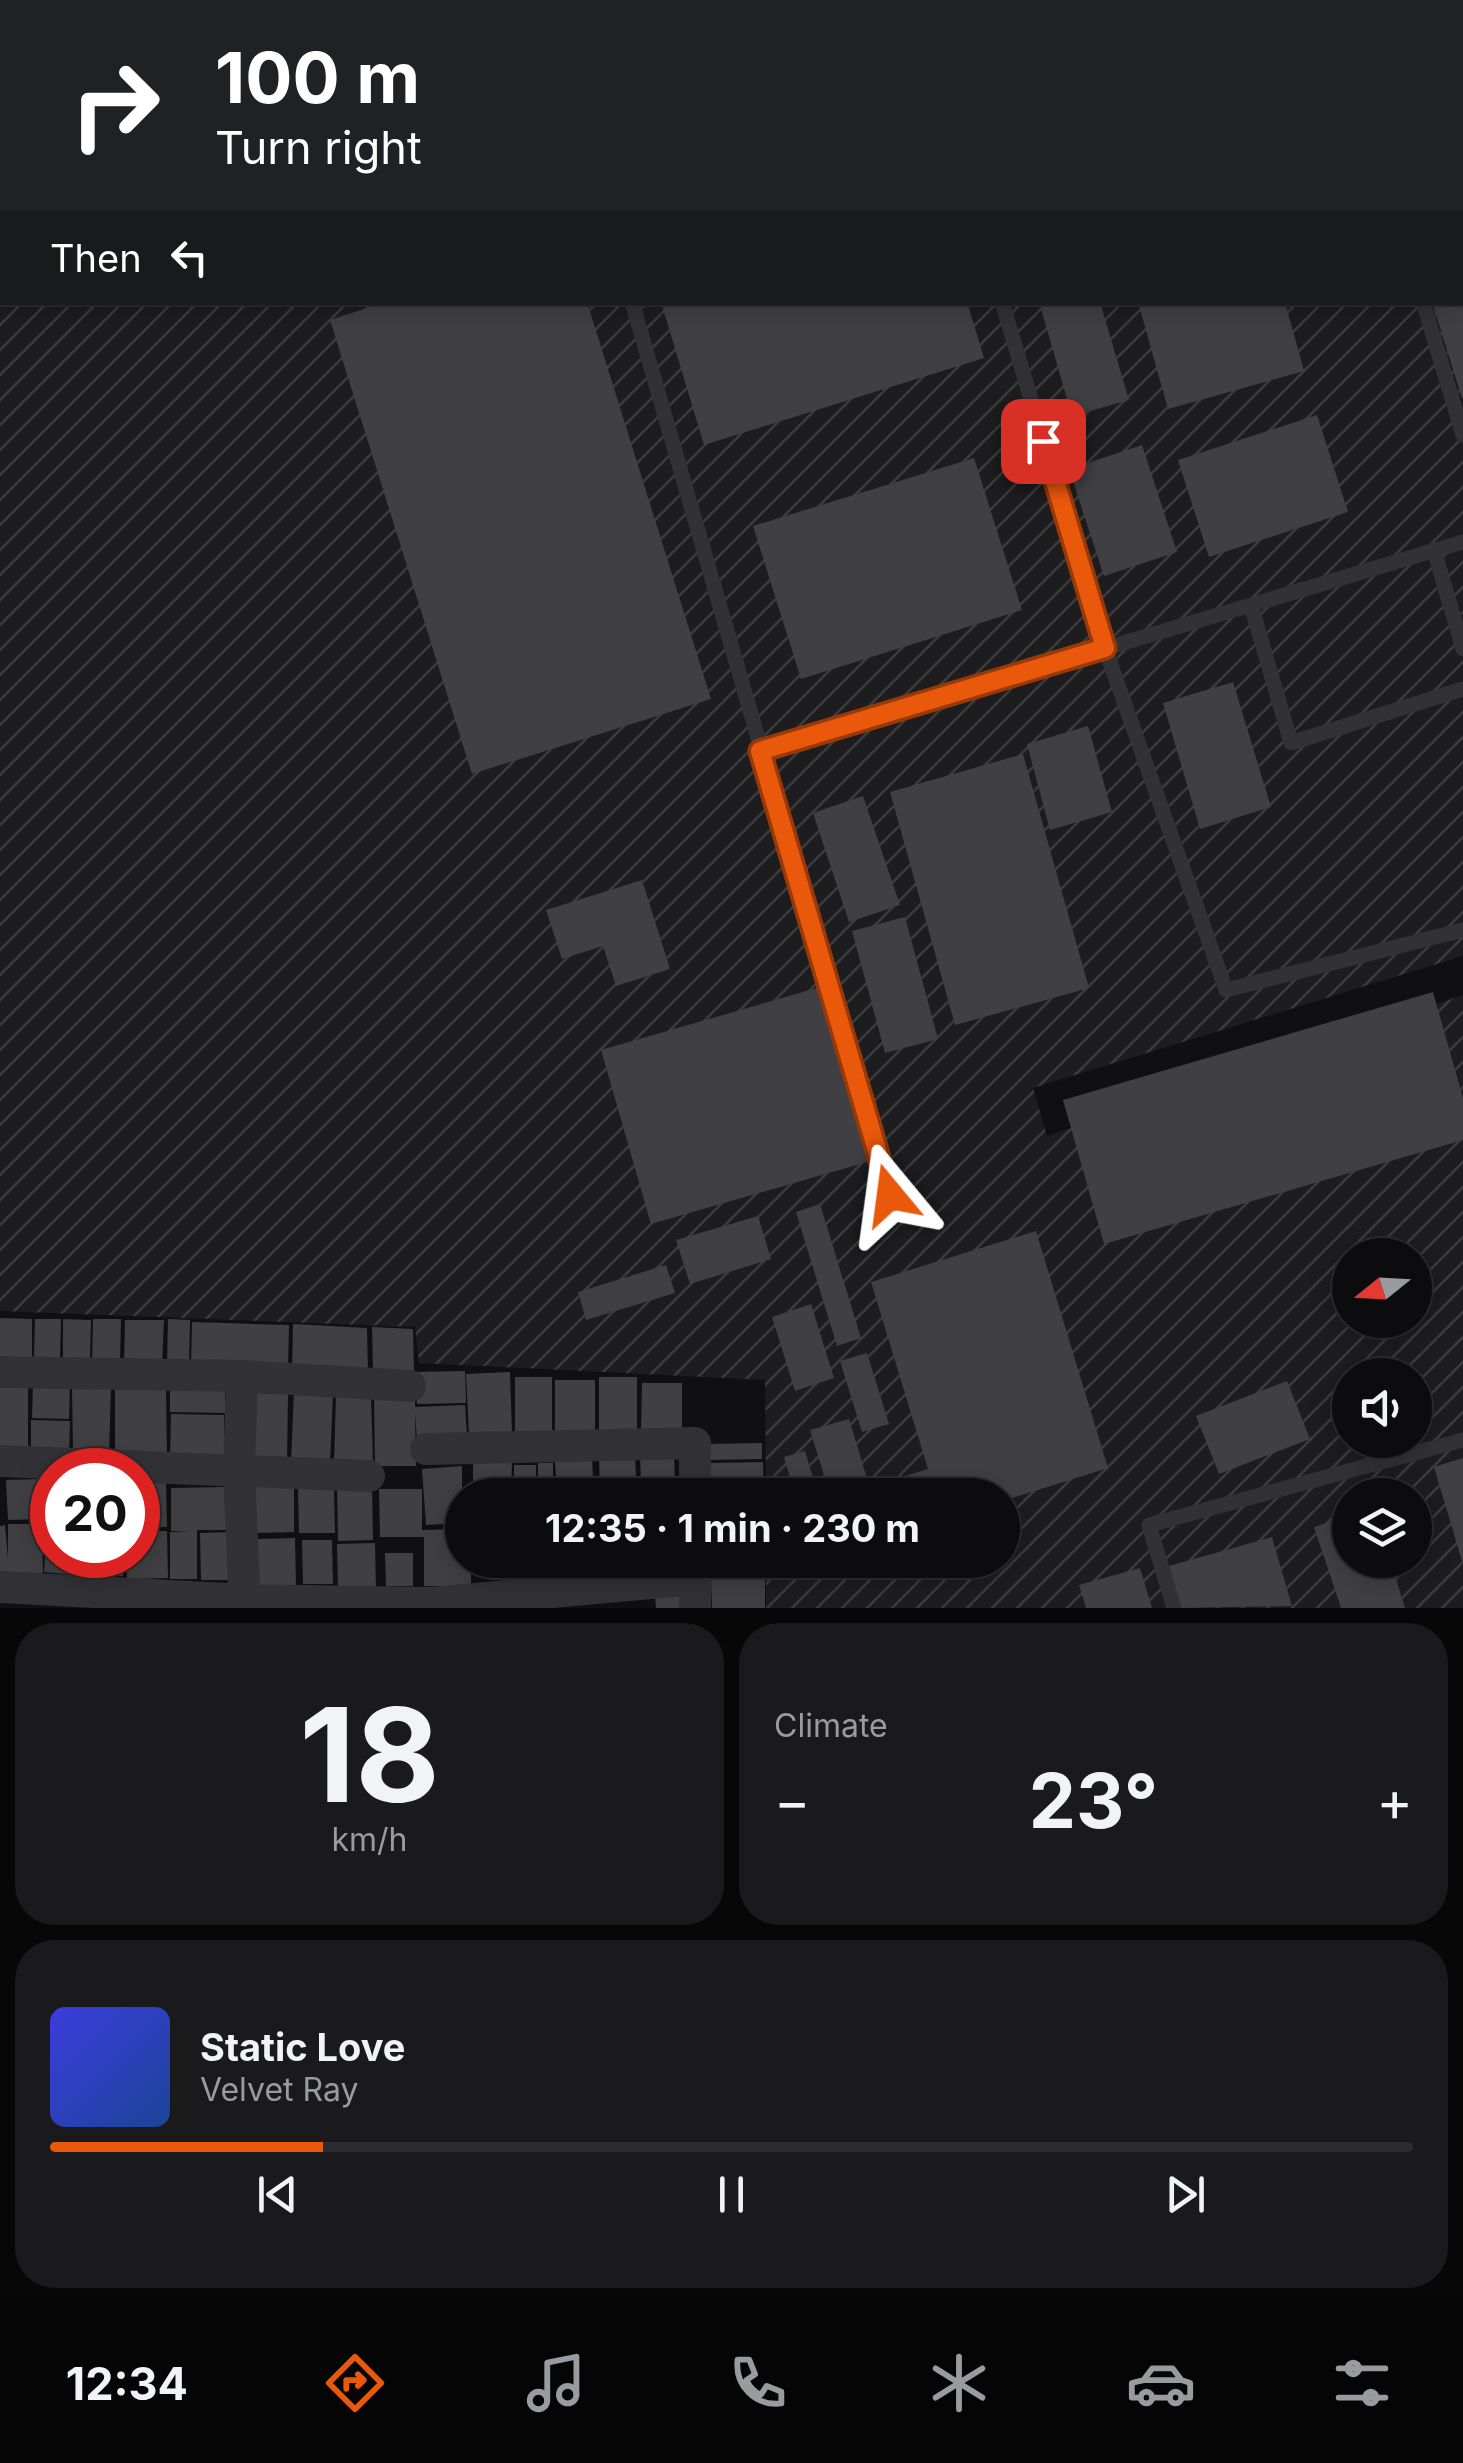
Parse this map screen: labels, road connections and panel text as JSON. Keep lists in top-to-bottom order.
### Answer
{
  "north": "left",
  "page": {
    "turn": ["100 m", "Turn right"],
    "then": "Then",
    "limit": "20",
    "trip": "12:35 · 1 min · 230 m",
    "tile": [
      ["18", "km/h"],
      "Climate"
    ],
    "heat": ["−", "23°", "+"],
    "song": ["Static Love", "Velvet Ray"],
    "tabs": "12:34"
  }
}
